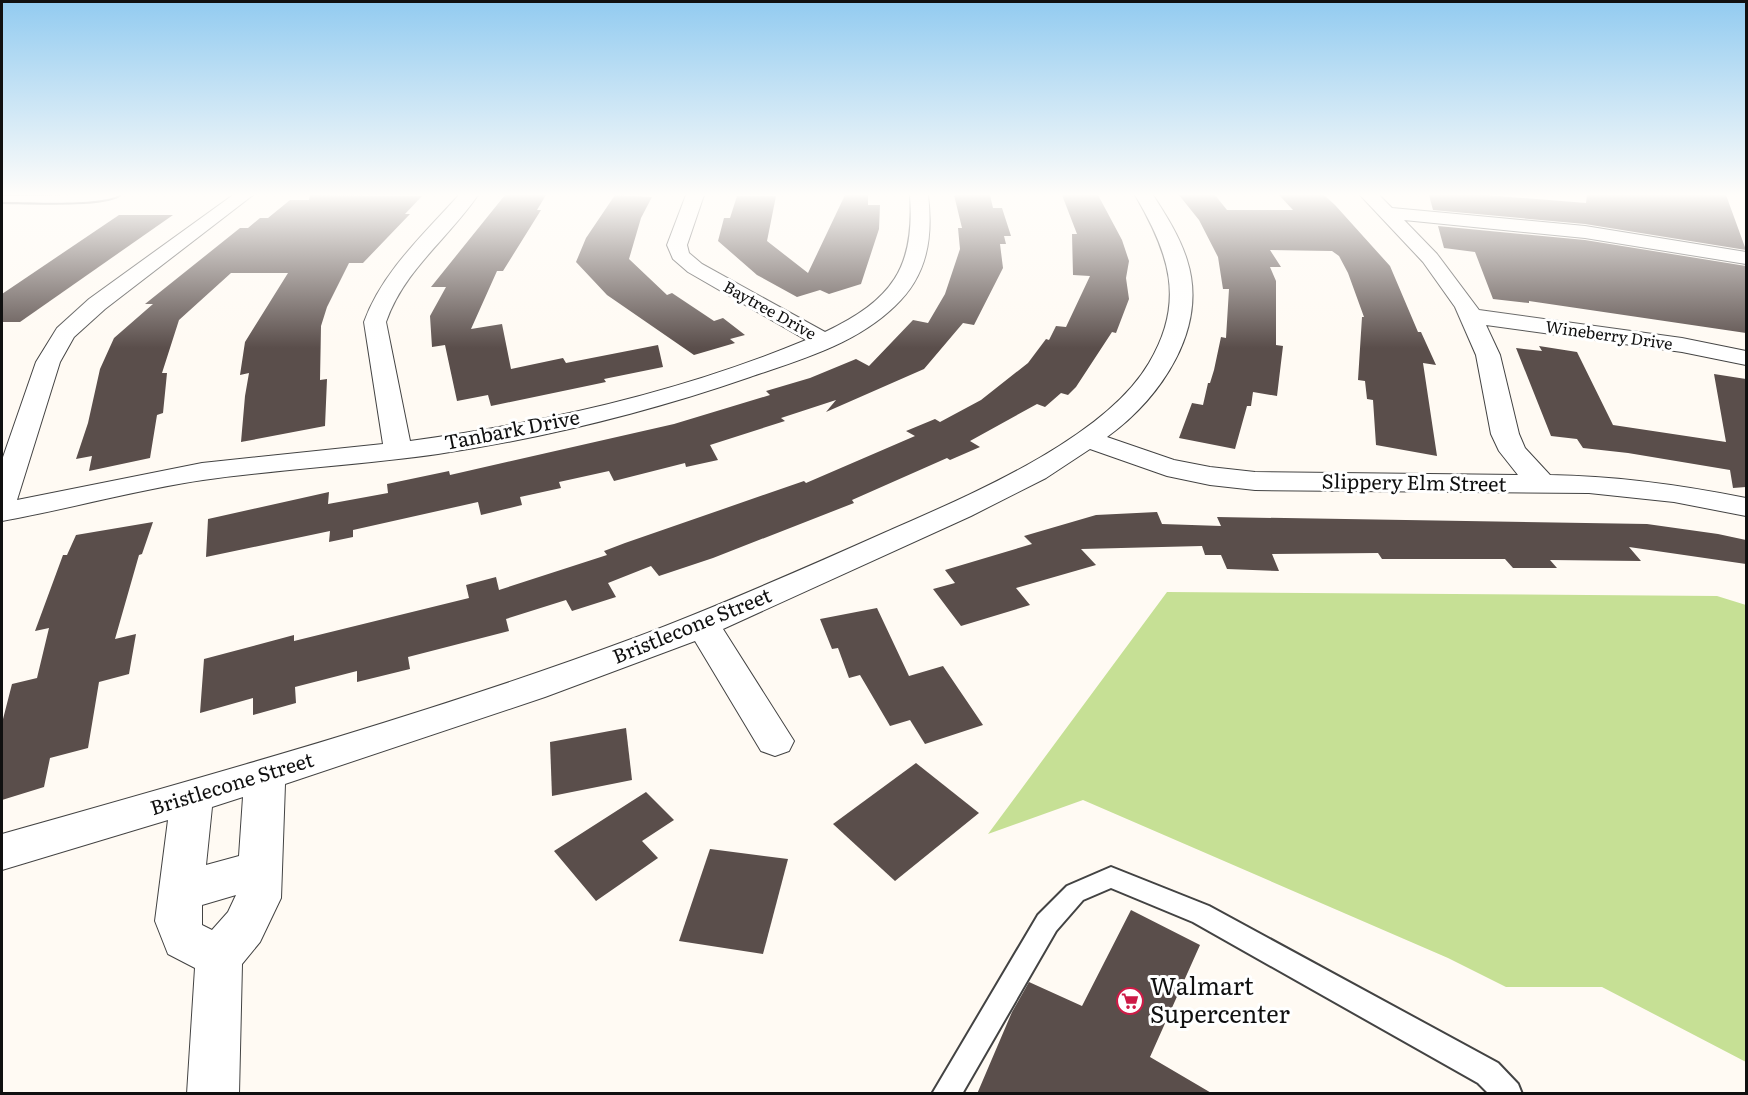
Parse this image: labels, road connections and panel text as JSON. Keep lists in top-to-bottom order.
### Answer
{
  "streets": {
    "street": [
      "Baytree Drive",
      "Wineberry Drive",
      "Tanbark Drive",
      "Slippery Elm Street",
      "Bristlecone Street"
    ]
  },
  "crossings": [
    ["Baytree Drive", "Tanbark Drive"],
    ["Slippery Elm Street", "Bristlecone Street"]
  ],
  "places": {
    "supermarket": ["Walmart Supercenter"]
  }
}
